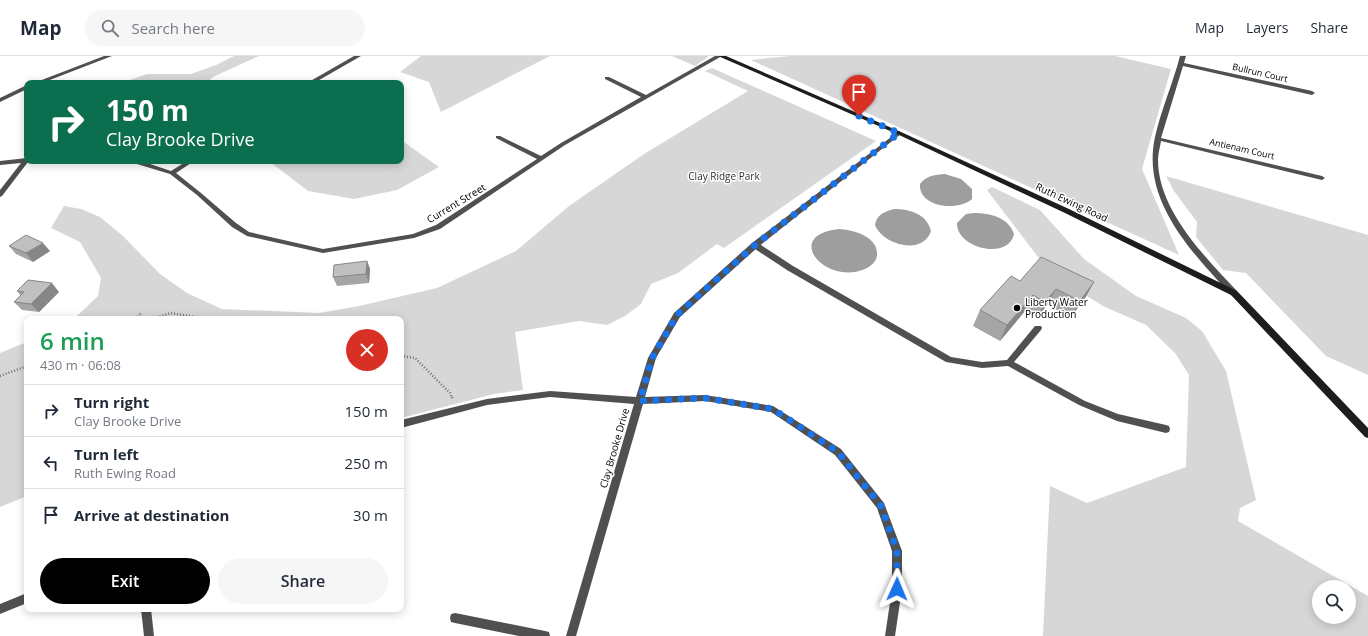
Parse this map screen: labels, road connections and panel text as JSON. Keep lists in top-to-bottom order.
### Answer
{
  "streets": {
    "street": [
      "Bullrun Court",
      "Antienam Court",
      "Ruth Ewing Road",
      "Current Street",
      "Clay Brooke Drive"
    ]
  },
  "crossings": [
    ["Ruth Ewing Road", "Current Street"],
    ["Ruth Ewing Road", "Clay Brooke Drive"]
  ],
  "parks": ["Clay Ridge Park"],
  "places": ["Liberty Water Production"],
  "page": {
    "header": "Map",
    "search": "Search here",
    "nav": ["Map", "Layers", "Share"],
    "turn": ["150 m", "Clay Brooke Drive"],
    "heading": ["6 min", "430 m · 06:08"],
    "list": [
      {
        "name": "Turn right",
        "note": "Clay Brooke Drive",
        "value": "150 m"
      },
      {
        "name": "Turn left",
        "note": "Ruth Ewing Road",
        "value": "250 m"
      },
      {
        "name": "Arrive at destination",
        "value": "30 m"
      }
    ],
    "buttons": ["Exit", "Share"]
  }
}
